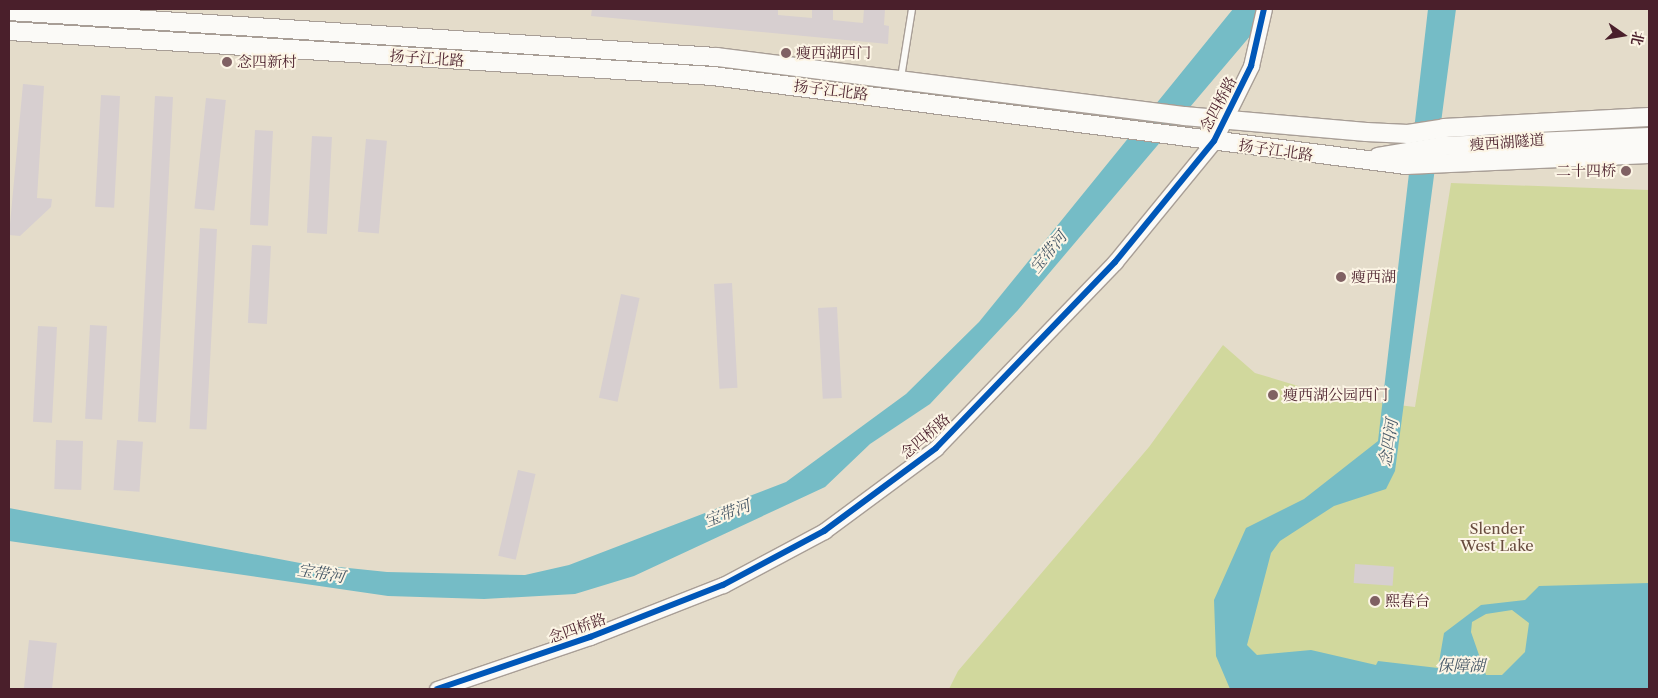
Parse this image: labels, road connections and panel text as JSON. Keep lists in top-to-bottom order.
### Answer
{
  "streets": {
    "main road": ["扬子江北路", "瘦西湖隧道"],
    "street": ["念四桥路"]
  },
  "crossings": [
    ["扬子江北路", "念四桥路"],
    ["扬子江北路", "瘦西湖隧道"]
  ],
  "water": ["宝带河", "念四河", "保障湖"],
  "parks": ["Slender West Lake"],
  "places": [
    "瘦西湖西门",
    "念四新村",
    "二十四桥",
    "瘦西湖",
    "瘦西湖公园西门",
    "熙春台"
  ],
  "north": "right"
}
